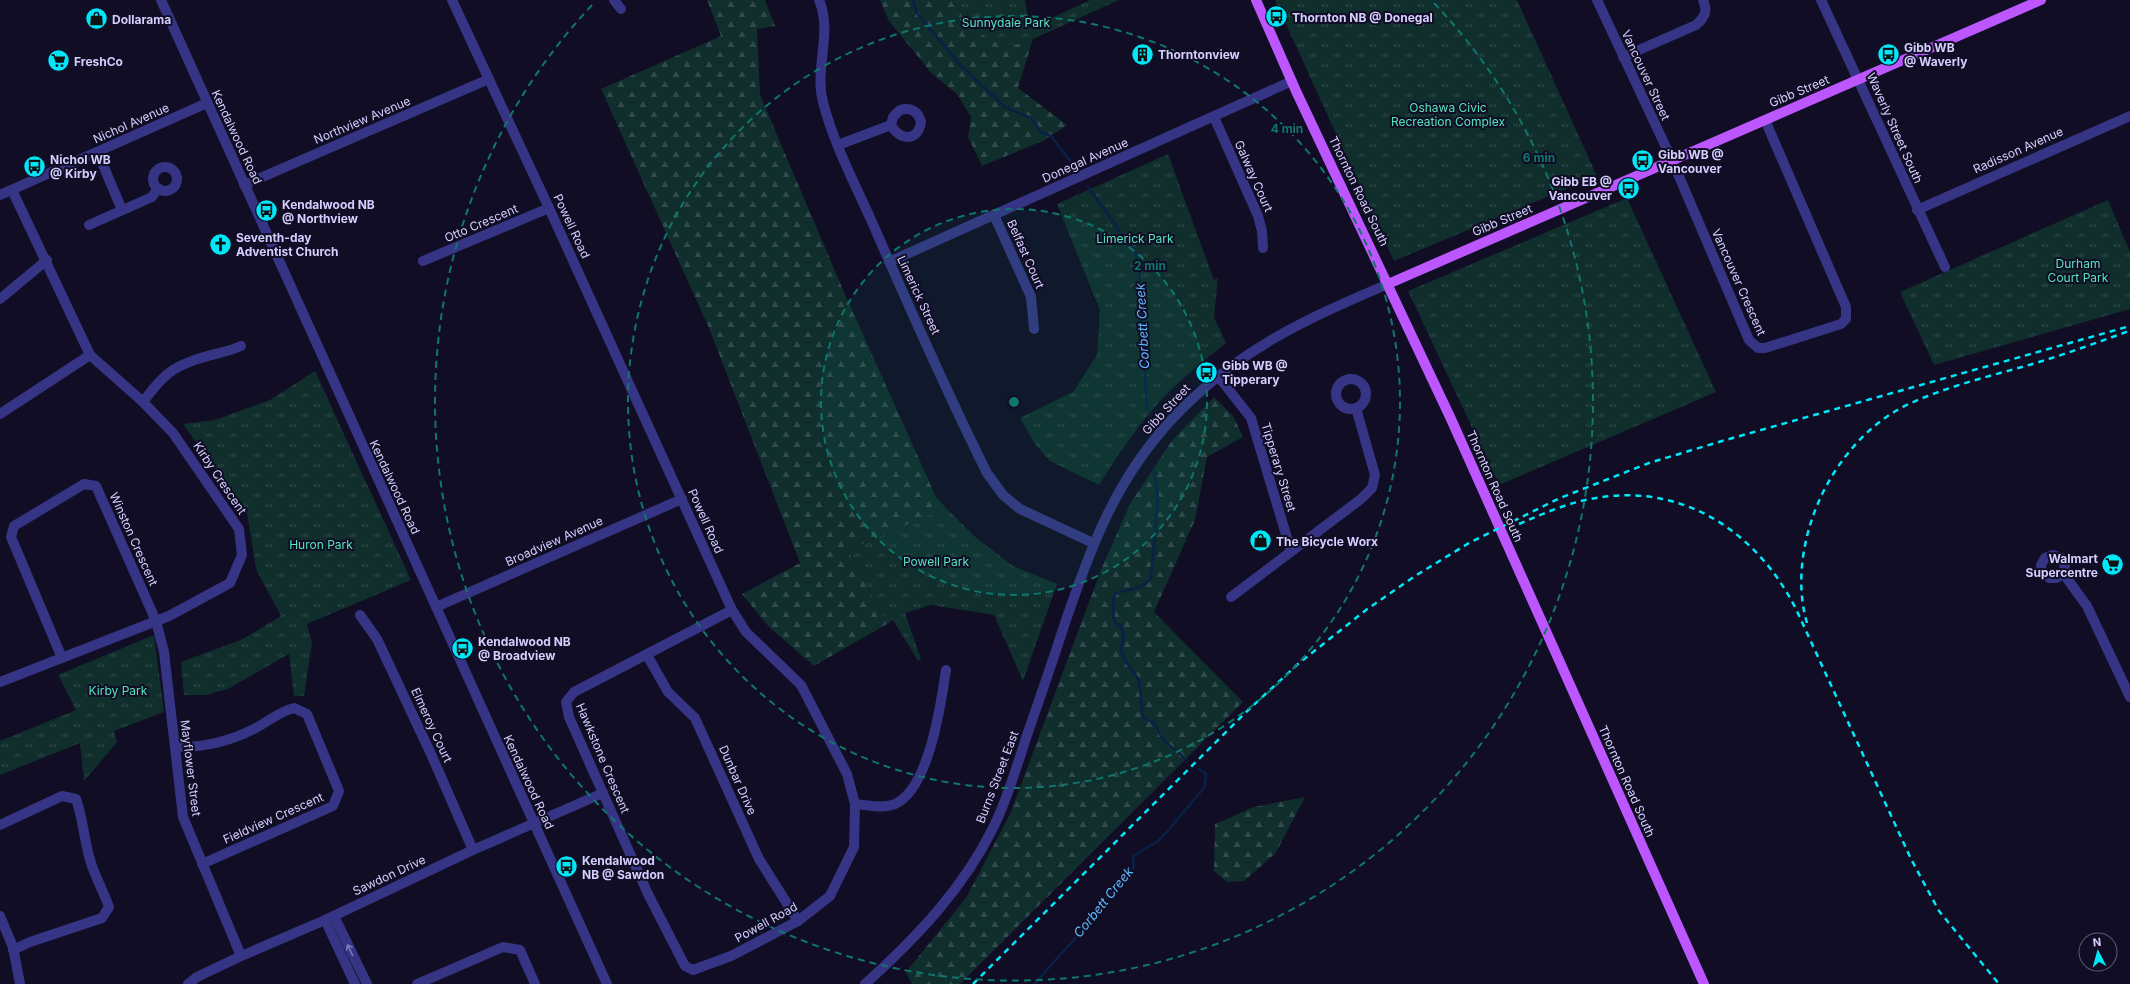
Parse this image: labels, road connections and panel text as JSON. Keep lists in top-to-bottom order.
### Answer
{
  "streets": {
    "main road": ["Gibb Street", "Thornton Road South"],
    "street": [
      "Vancouver Street",
      "Northview Avenue",
      "Nichol Avenue",
      "Waverly Street South",
      "Kendalwood Road",
      "Radisson Avenue",
      "Donegal Avenue",
      "Galway Court",
      "Otto Crescent",
      "Powell Road",
      "Belfast Court",
      "Vancouver Crescent",
      "Limerick Street",
      "Tipperary Street",
      "Kirby Crescent",
      "Winston Crescent",
      "Broadview Avenue",
      "Elmeroy Court",
      "Hawkstone Crescent",
      "Mayflower Street",
      "Burns Street East",
      "Dunbar Drive",
      "Fieldview Crescent",
      "Sawdon Drive"
    ]
  },
  "crossings": [
    ["Vancouver Street", "Gibb Street"],
    ["Vancouver Street", "Vancouver Crescent"],
    ["Gibb Street", "Waverly Street South"],
    ["Gibb Street", "Thornton Road South"],
    ["Gibb Street", "Vancouver Crescent"],
    ["Gibb Street", "Limerick Street"],
    ["Gibb Street", "Tipperary Street"],
    ["Gibb Street", "Burns Street East"],
    ["Northview Avenue", "Kendalwood Road"],
    ["Northview Avenue", "Powell Road"],
    ["Nichol Avenue", "Kendalwood Road"],
    ["Nichol Avenue", "Kirby Crescent"],
    ["Waverly Street South", "Radisson Avenue"],
    ["Kendalwood Road", "Broadview Avenue"],
    ["Kendalwood Road", "Sawdon Drive"],
    ["Donegal Avenue", "Galway Court"],
    ["Donegal Avenue", "Thornton Road South"],
    ["Donegal Avenue", "Belfast Court"],
    ["Donegal Avenue", "Limerick Street"],
    ["Otto Crescent", "Powell Road"],
    ["Powell Road", "Broadview Avenue"],
    ["Powell Road", "Hawkstone Crescent"],
    ["Powell Road", "Dunbar Drive"],
    ["Limerick Street", "Burns Street East"],
    ["Kirby Crescent", "Winston Crescent"],
    ["Kirby Crescent", "Mayflower Street"],
    ["Winston Crescent", "Mayflower Street"],
    ["Elmeroy Court", "Sawdon Drive"],
    ["Hawkstone Crescent", "Dunbar Drive"],
    ["Hawkstone Crescent", "Sawdon Drive"],
    ["Mayflower Street", "Fieldview Crescent"],
    ["Mayflower Street", "Sawdon Drive"]
  ],
  "water": ["Corbett Creek"],
  "parks": [
    "Sunnydale Park",
    "Oshawa Civic Recreation Complex",
    "Limerick Park",
    "Durham Court Park",
    "Huron Park",
    "Powell Park",
    "Kirby Park"
  ],
  "places": {
    "bus stop": [
      "Thornton NB @ Donegal",
      "Gibb WB @ Waverly",
      "Gibb WB @ Vancouver",
      "Nichol WB @ Kirby",
      "Gibb EB @ Vancouver",
      "Kendalwood NB @ Northview",
      "Gibb WB @ Tipperary",
      "Kendalwood NB @ Broadview",
      "Kendalwood NB @ Sawdon"
    ],
    "shop": ["Dollarama", "The Bicycle Worx"],
    "building": ["Thorntonview"],
    "supermarket": ["FreshCo", "Walmart Supercentre"],
    "church": ["Seventh-day Adventist Church"]
  },
  "north": "top",
  "rings": ["4 min", "6 min", "2 min"]
}
